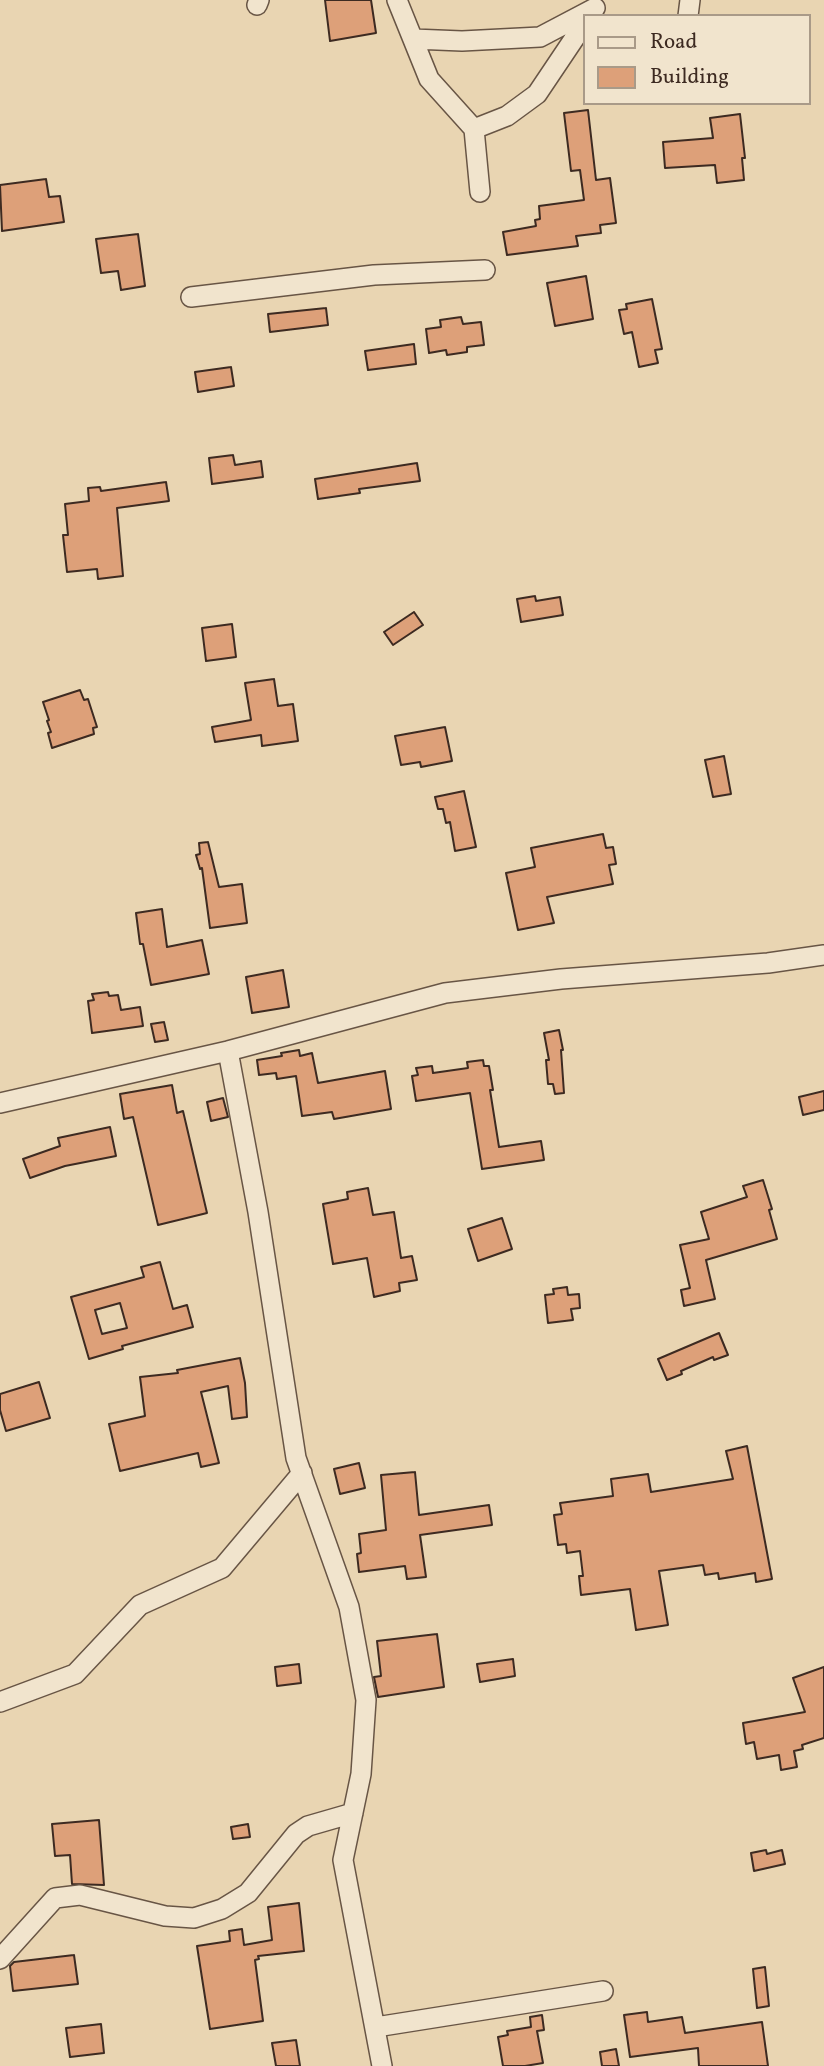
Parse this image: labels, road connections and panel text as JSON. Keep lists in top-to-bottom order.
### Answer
{
  "legend": ["Road", "Building"]
}
